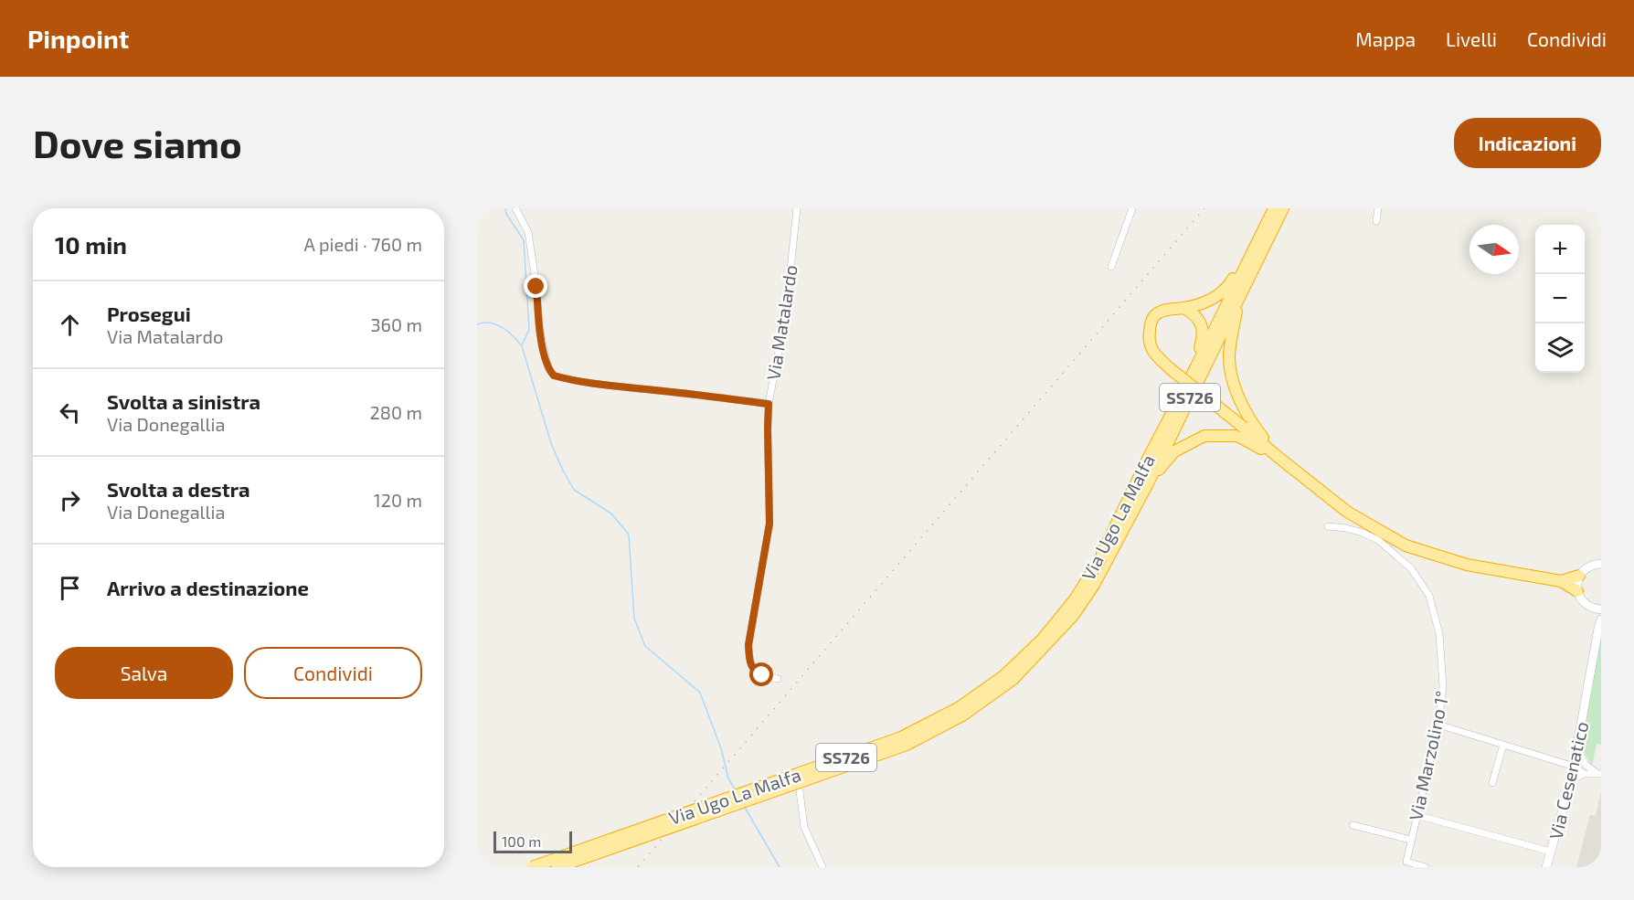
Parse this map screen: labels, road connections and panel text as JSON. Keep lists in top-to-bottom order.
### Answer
{
  "streets": {
    "highway": ["SS726", "Via Ugo La Malfa"],
    "main road": ["Via Cesenatico"],
    "street": ["Via Matalardo", "Via Marzolino 1°"]
  },
  "scale_bar": "100 m",
  "north": "right",
  "page": {
    "header": "Pinpoint",
    "nav": ["Mappa", "Livelli", "Condividi"],
    "buttons": [
      "Indicazioni",
      ["Salva", "Condividi"]
    ],
    "title": "Dove siamo",
    "heading": ["10 min", "A piedi · 760 m"],
    "map_buttons": ["+", "−"],
    "list": [
      ["Prosegui", "Via Matalardo", "360 m"],
      ["Svolta a sinistra", "Via Donegallia", "280 m"],
      ["Svolta a destra", "Via Donegallia", "120 m"],
      "Arrivo a destinazione"
    ],
    "scale": "100 m"
  }
}
